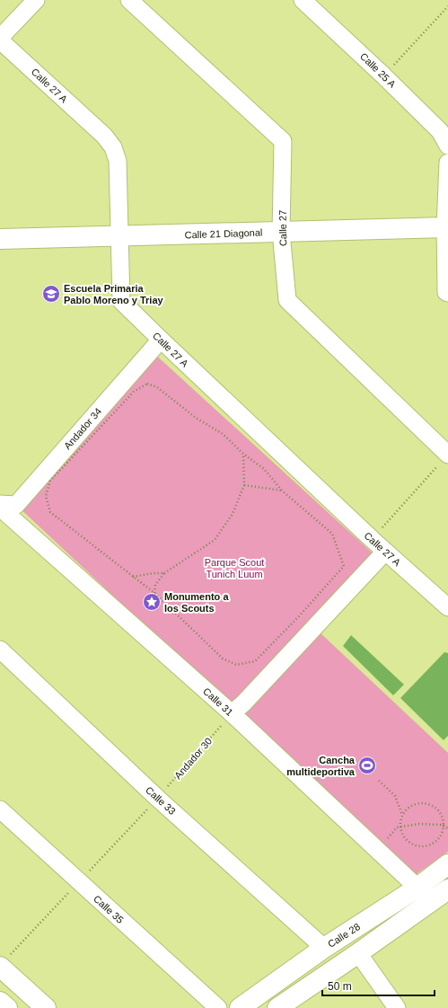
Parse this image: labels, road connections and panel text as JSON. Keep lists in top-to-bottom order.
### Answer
{
  "streets": {
    "street": [
      "Calle 25 A",
      "Calle 27 A",
      "Calle 27",
      "Calle 21 Diagonal",
      "Andador 34",
      "Calle 31",
      "Calle 33",
      "Calle 35",
      "Calle 28"
    ],
    "path": ["Andador 30"]
  },
  "crossings": [
    ["Calle 27 A", "Calle 21 Diagonal"],
    ["Calle 27 A", "Andador 34"],
    ["Calle 27", "Calle 21 Diagonal"],
    ["Calle 31", "Andador 30"],
    ["Calle 31", "Calle 28"],
    ["Andador 30", "Calle 33"],
    ["Andador 30", "Calle 35"],
    ["Calle 33", "Calle 28"]
  ],
  "parks": ["Parque Scout Tunich Luum"],
  "places": {
    "school or university": ["Escuela Primaria Pablo Moreno y Triay"],
    "place": ["Monumento a los Scouts"],
    "sports": ["Cancha multideportiva"]
  },
  "scale_bar": "50 m"
}
